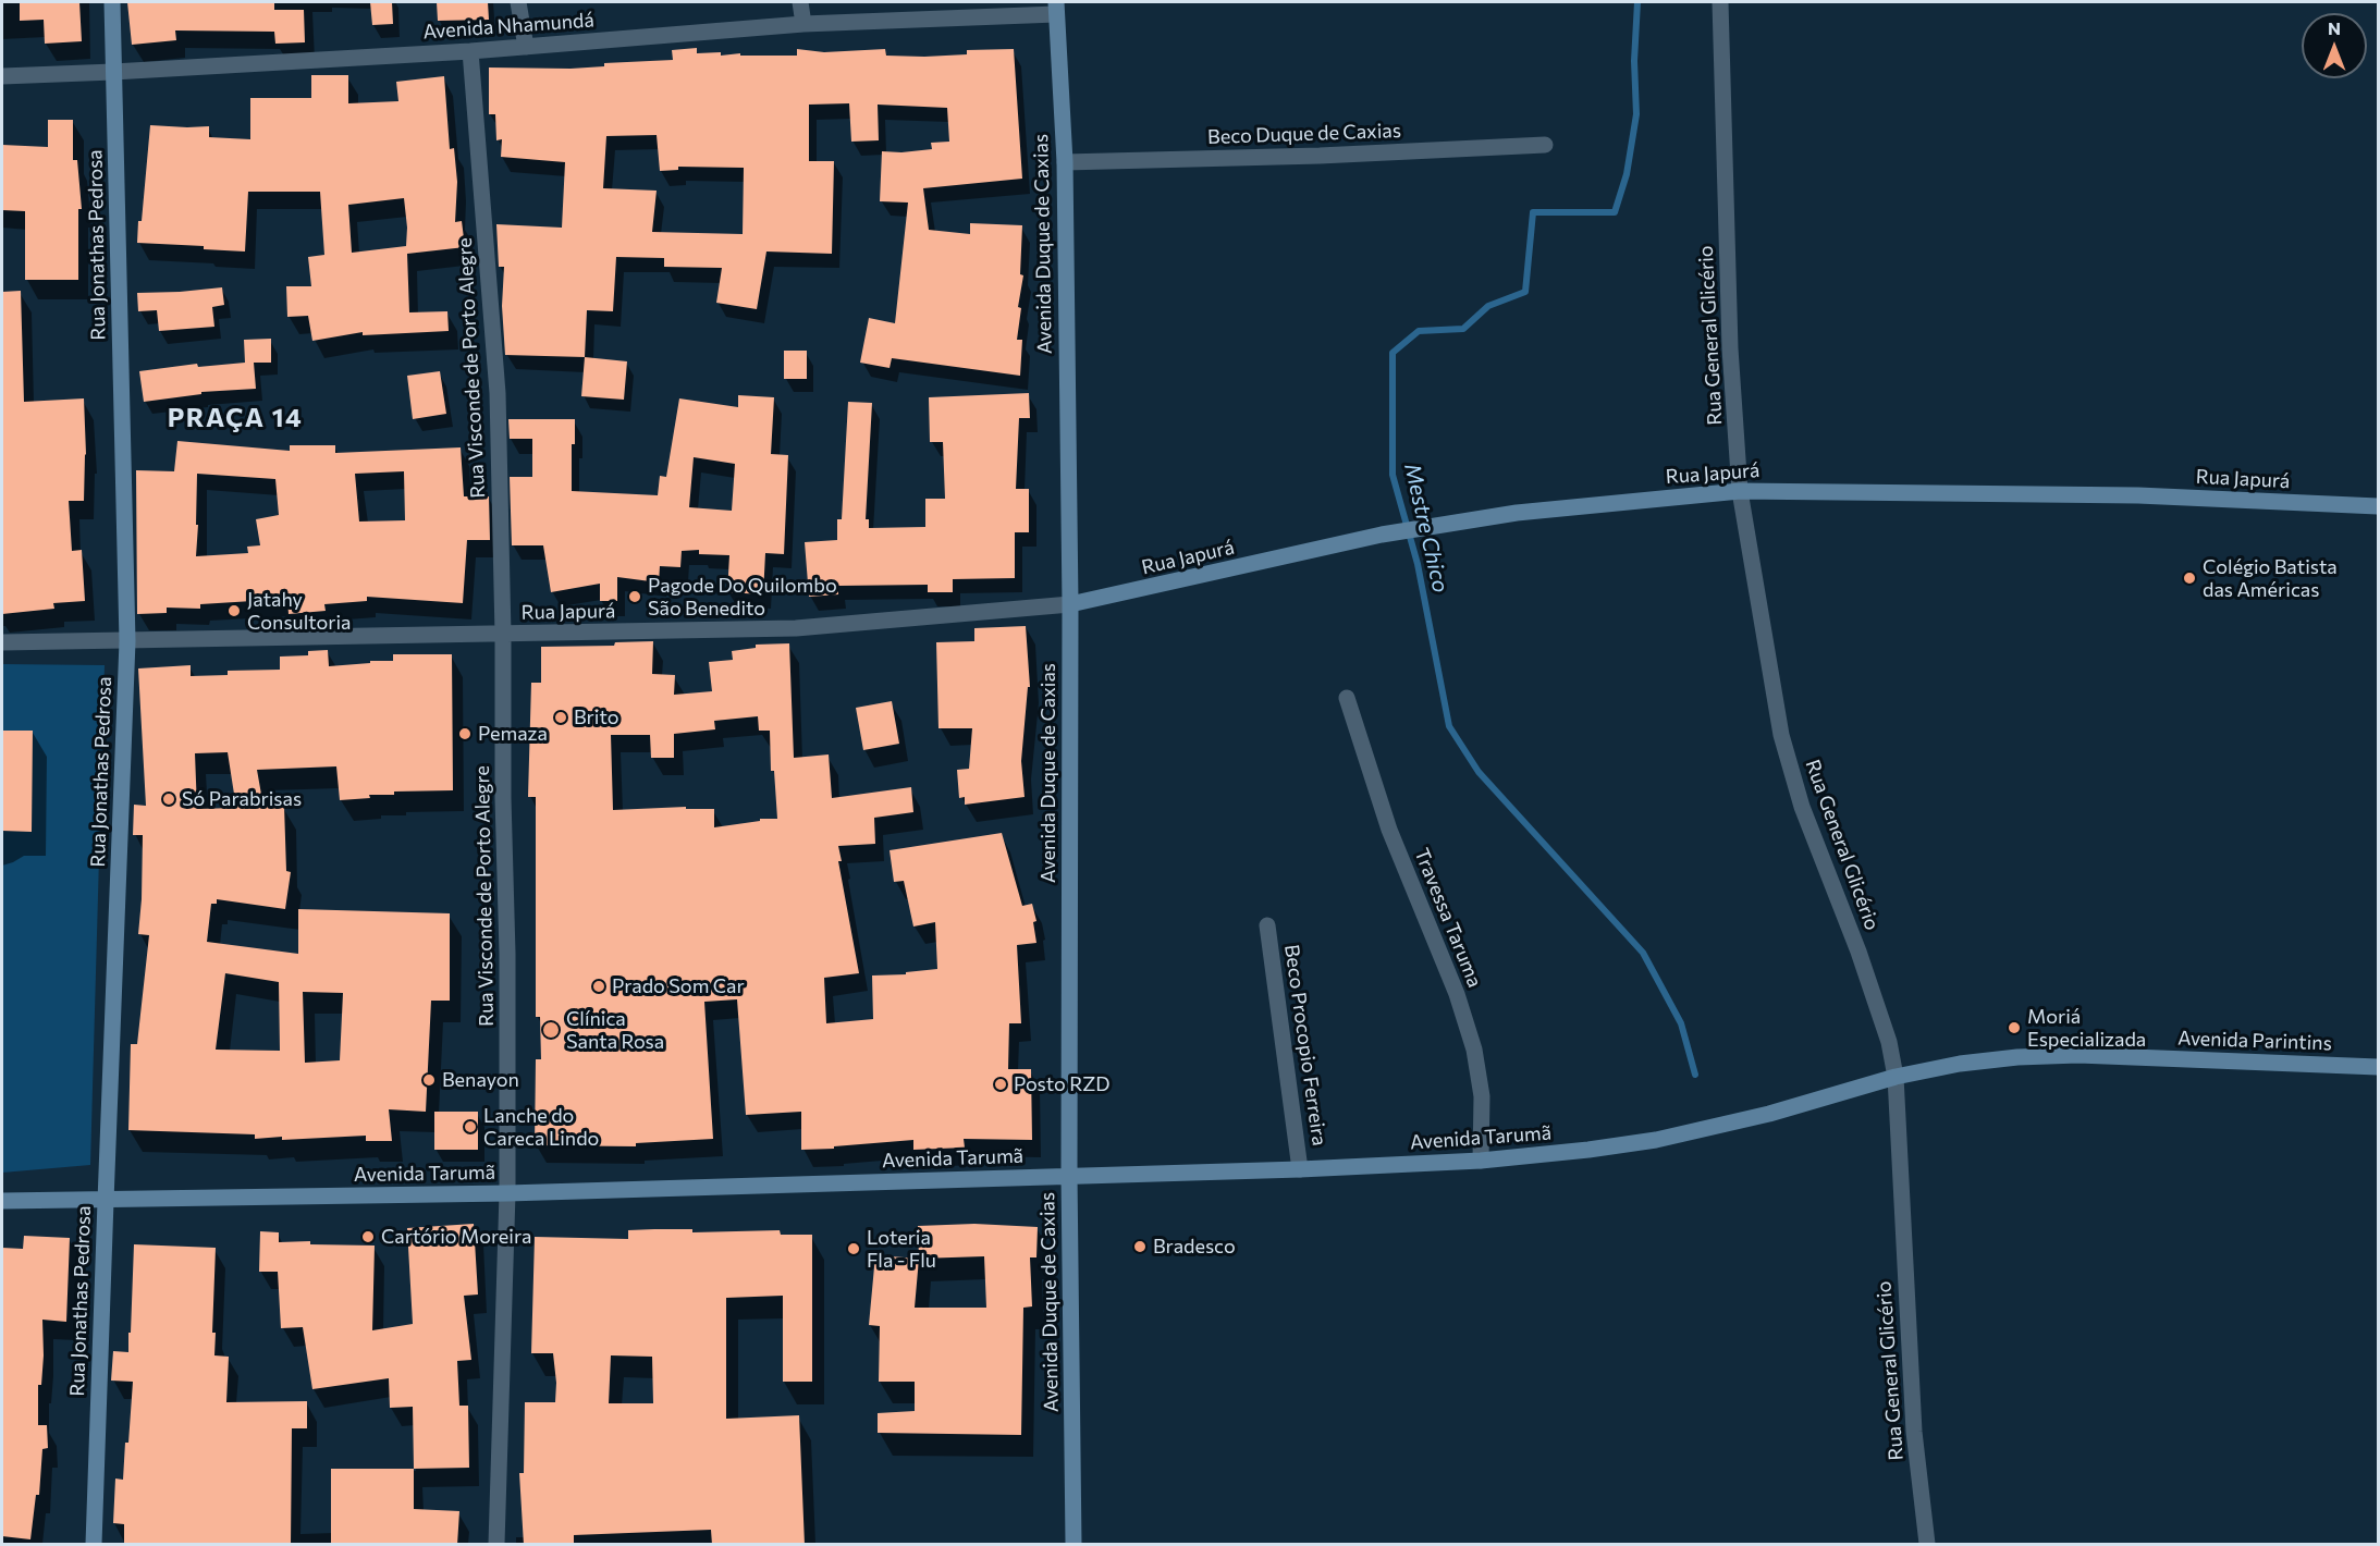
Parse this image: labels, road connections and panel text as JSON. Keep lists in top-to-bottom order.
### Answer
{
  "streets": {
    "street": [
      "Avenida Nhamundá",
      "Beco Duque de Caxias",
      "Avenida Duque de Caxias",
      "Rua Jonathas Pedrosa",
      "Rua General Glicério",
      "Rua Visconde de Porto Alegre",
      "Rua Japurá",
      "Travessa Taruma",
      "Avenida Parintins",
      "Beco Procopio Ferreira",
      "Avenida Tarumã"
    ]
  },
  "crossings": [
    ["Avenida Nhamundá", "Avenida Duque de Caxias"],
    ["Avenida Nhamundá", "Rua Jonathas Pedrosa"],
    ["Avenida Nhamundá", "Rua Visconde de Porto Alegre"],
    ["Beco Duque de Caxias", "Avenida Duque de Caxias"],
    ["Avenida Duque de Caxias", "Rua Japurá"],
    ["Avenida Duque de Caxias", "Avenida Tarumã"],
    ["Rua Jonathas Pedrosa", "Rua Japurá"],
    ["Rua Jonathas Pedrosa", "Avenida Tarumã"],
    ["Rua General Glicério", "Rua Japurá"],
    ["Rua General Glicério", "Avenida Parintins"],
    ["Rua General Glicério", "Avenida Tarumã"],
    ["Rua Visconde de Porto Alegre", "Rua Japurá"],
    ["Rua Visconde de Porto Alegre", "Avenida Tarumã"],
    ["Travessa Taruma", "Avenida Tarumã"],
    ["Avenida Parintins", "Avenida Tarumã"],
    ["Beco Procopio Ferreira", "Avenida Tarumã"]
  ],
  "districts": ["PRAÇA 14"],
  "water": ["Mestre Chico"],
  "places": [
    "Colégio Batista das Américas",
    "Pagode Do Quilombo São Benedito",
    "Jatahy Consultoria",
    "Brito",
    "Pemaza",
    "Só Parabrisas",
    "Prado Som Car",
    "Moriá Especializada",
    "Clínica Santa Rosa",
    "Benayon",
    "Posto RZD",
    "Lanche do Careca Lindo",
    "Cartório Moreira",
    "Bradesco",
    "Loteria Fla - Flu"
  ],
  "north": "top"
}
